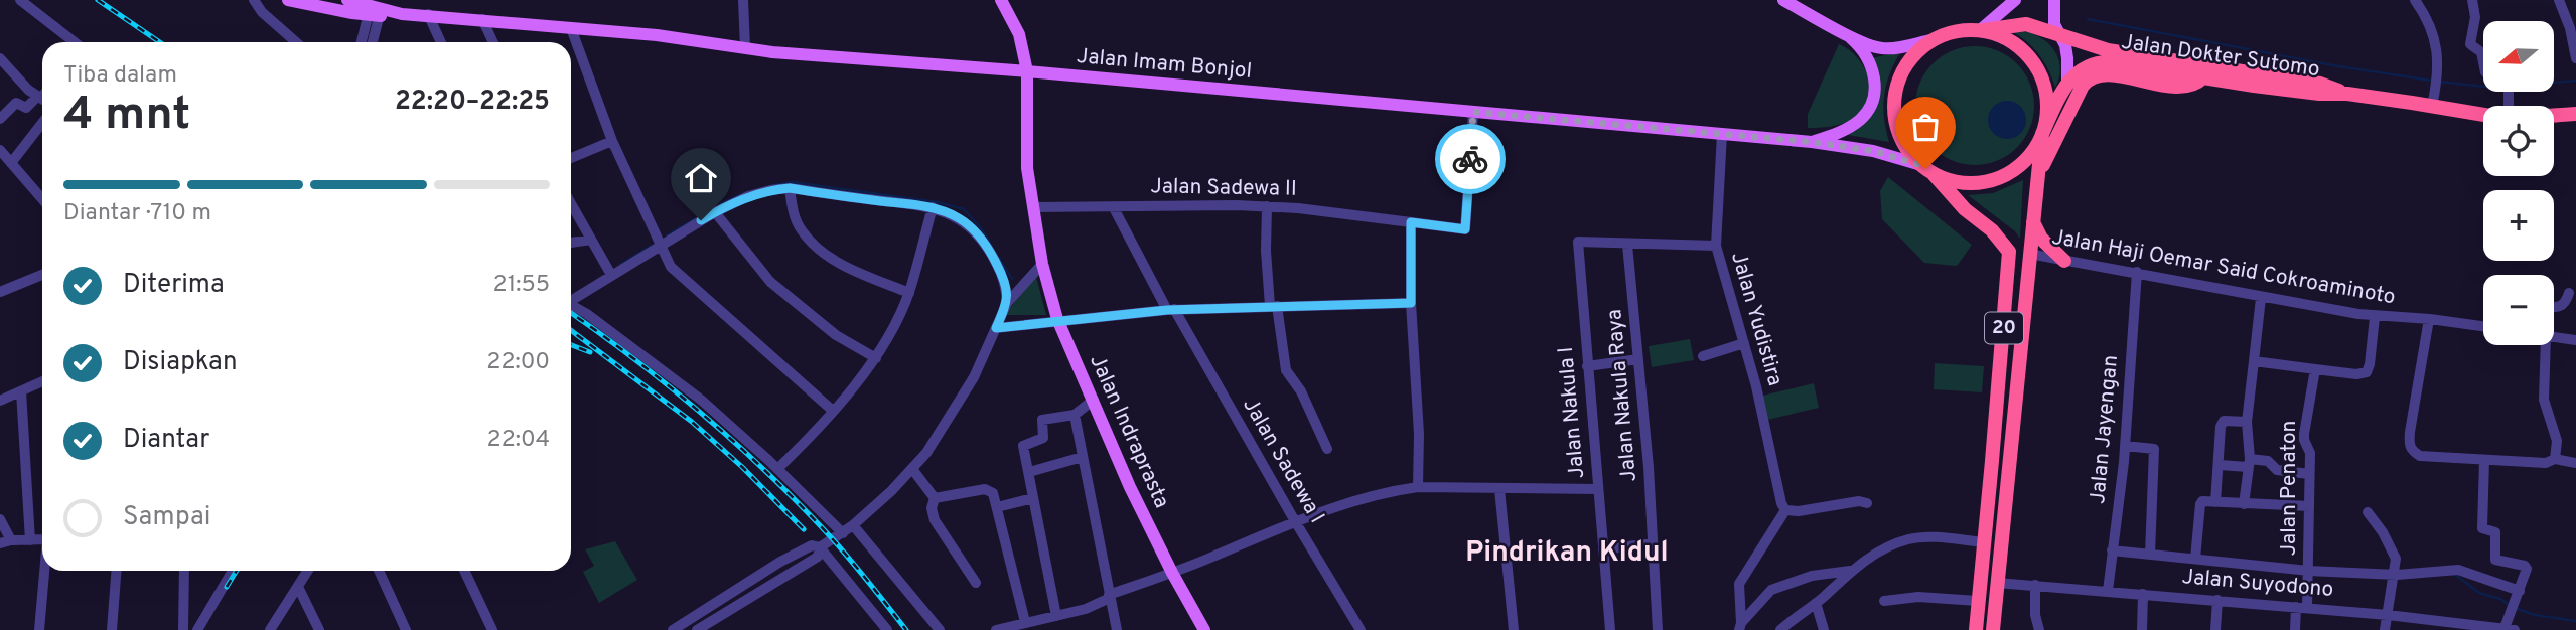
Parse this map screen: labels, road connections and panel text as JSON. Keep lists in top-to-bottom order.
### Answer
{
  "streets": {
    "highway": ["Jalan Dokter Sutomo", "20"],
    "main road": ["Jalan Imam Bonjol", "Jalan Indraprasta"],
    "street": [
      "Jalan Sadewa II",
      "Jalan Haji Oemar Said Cokroaminoto",
      "Jalan Yudistira",
      "Jalan Nakula Raya",
      "Jalan Nakula I",
      "Jalan Jayengan",
      "Jalan Sadewa I",
      "Jalan Penaton",
      "Jalan Suyodono"
    ]
  },
  "crossings": [
    ["Jalan Dokter Sutomo", "Jalan Imam Bonjol"],
    ["Jalan Dokter Sutomo", "20"],
    ["Jalan Imam Bonjol", "Jalan Sadewa II"],
    ["Jalan Imam Bonjol", "Jalan Yudistira"],
    ["Jalan Imam Bonjol", "20"],
    ["Jalan Imam Bonjol", "Jalan Indraprasta"],
    ["Jalan Sadewa II", "Jalan Indraprasta"],
    ["Jalan Sadewa II", "Jalan Sadewa I"],
    ["Jalan Haji Oemar Said Cokroaminoto", "20"],
    ["Jalan Haji Oemar Said Cokroaminoto", "Jalan Jayengan"],
    ["20", "Jalan Suyodono"],
    ["Jalan Nakula Raya", "Jalan Nakula I"],
    ["Jalan Jayengan", "Jalan Suyodono"],
    ["Jalan Penaton", "Jalan Suyodono"]
  ],
  "districts": ["Pindrikan Kidul"],
  "north": "left",
  "page": {
    "map_buttons": ["+", "−"],
    "heading": ["4 mnt", "Tiba dalam", "22:20–22:25"],
    "bar": "Diantar · 710 m",
    "list": [
      ["Diterima", "21:55"],
      ["Disiapkan", "22:00"],
      ["Diantar", "22:04"],
      "Sampai"
    ]
  }
}
